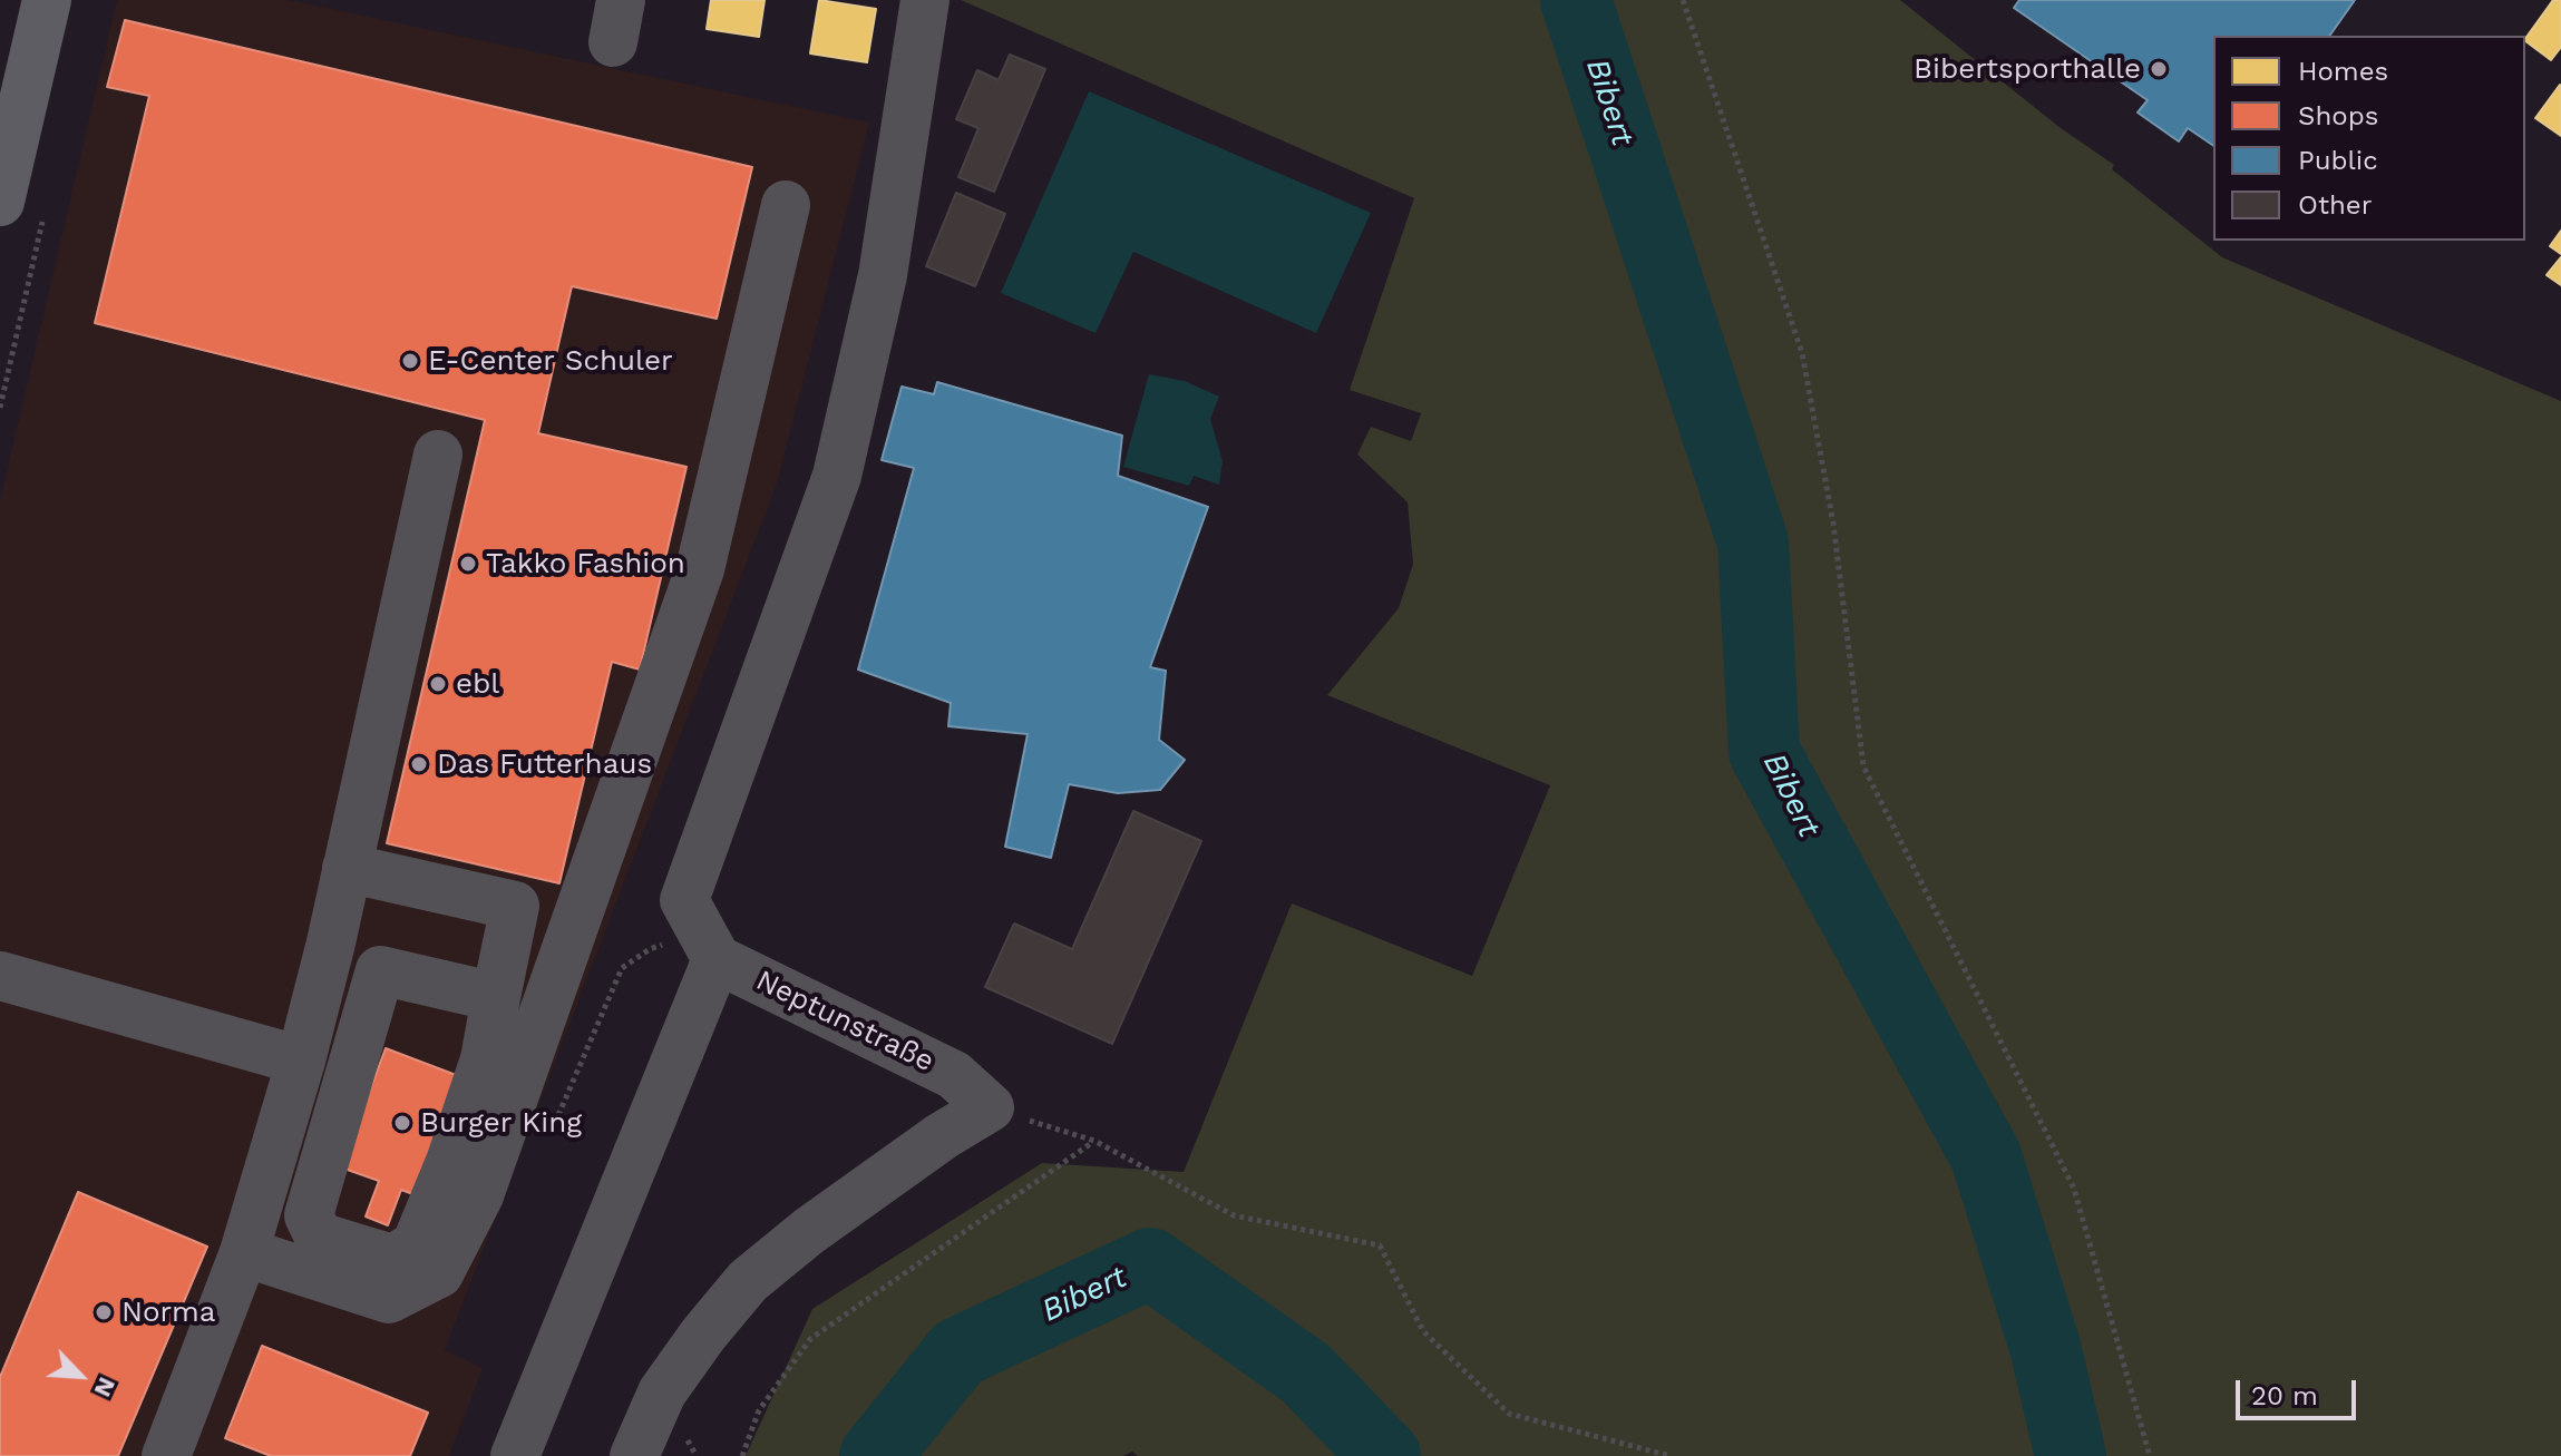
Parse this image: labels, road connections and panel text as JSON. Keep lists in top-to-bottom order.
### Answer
{
  "streets": {
    "street": ["Neptunstraße"]
  },
  "water": ["Bibert"],
  "places": [
    "Bibertsporthalle",
    "E-Center Schuler",
    "Takko Fashion",
    "ebl",
    "Das Futterhaus",
    "Burger King",
    "Norma"
  ],
  "legend": [
    "Homes",
    "Shops",
    "Public",
    "Other"
  ],
  "scale_bar": "20 m",
  "north": "bottom right"
}
